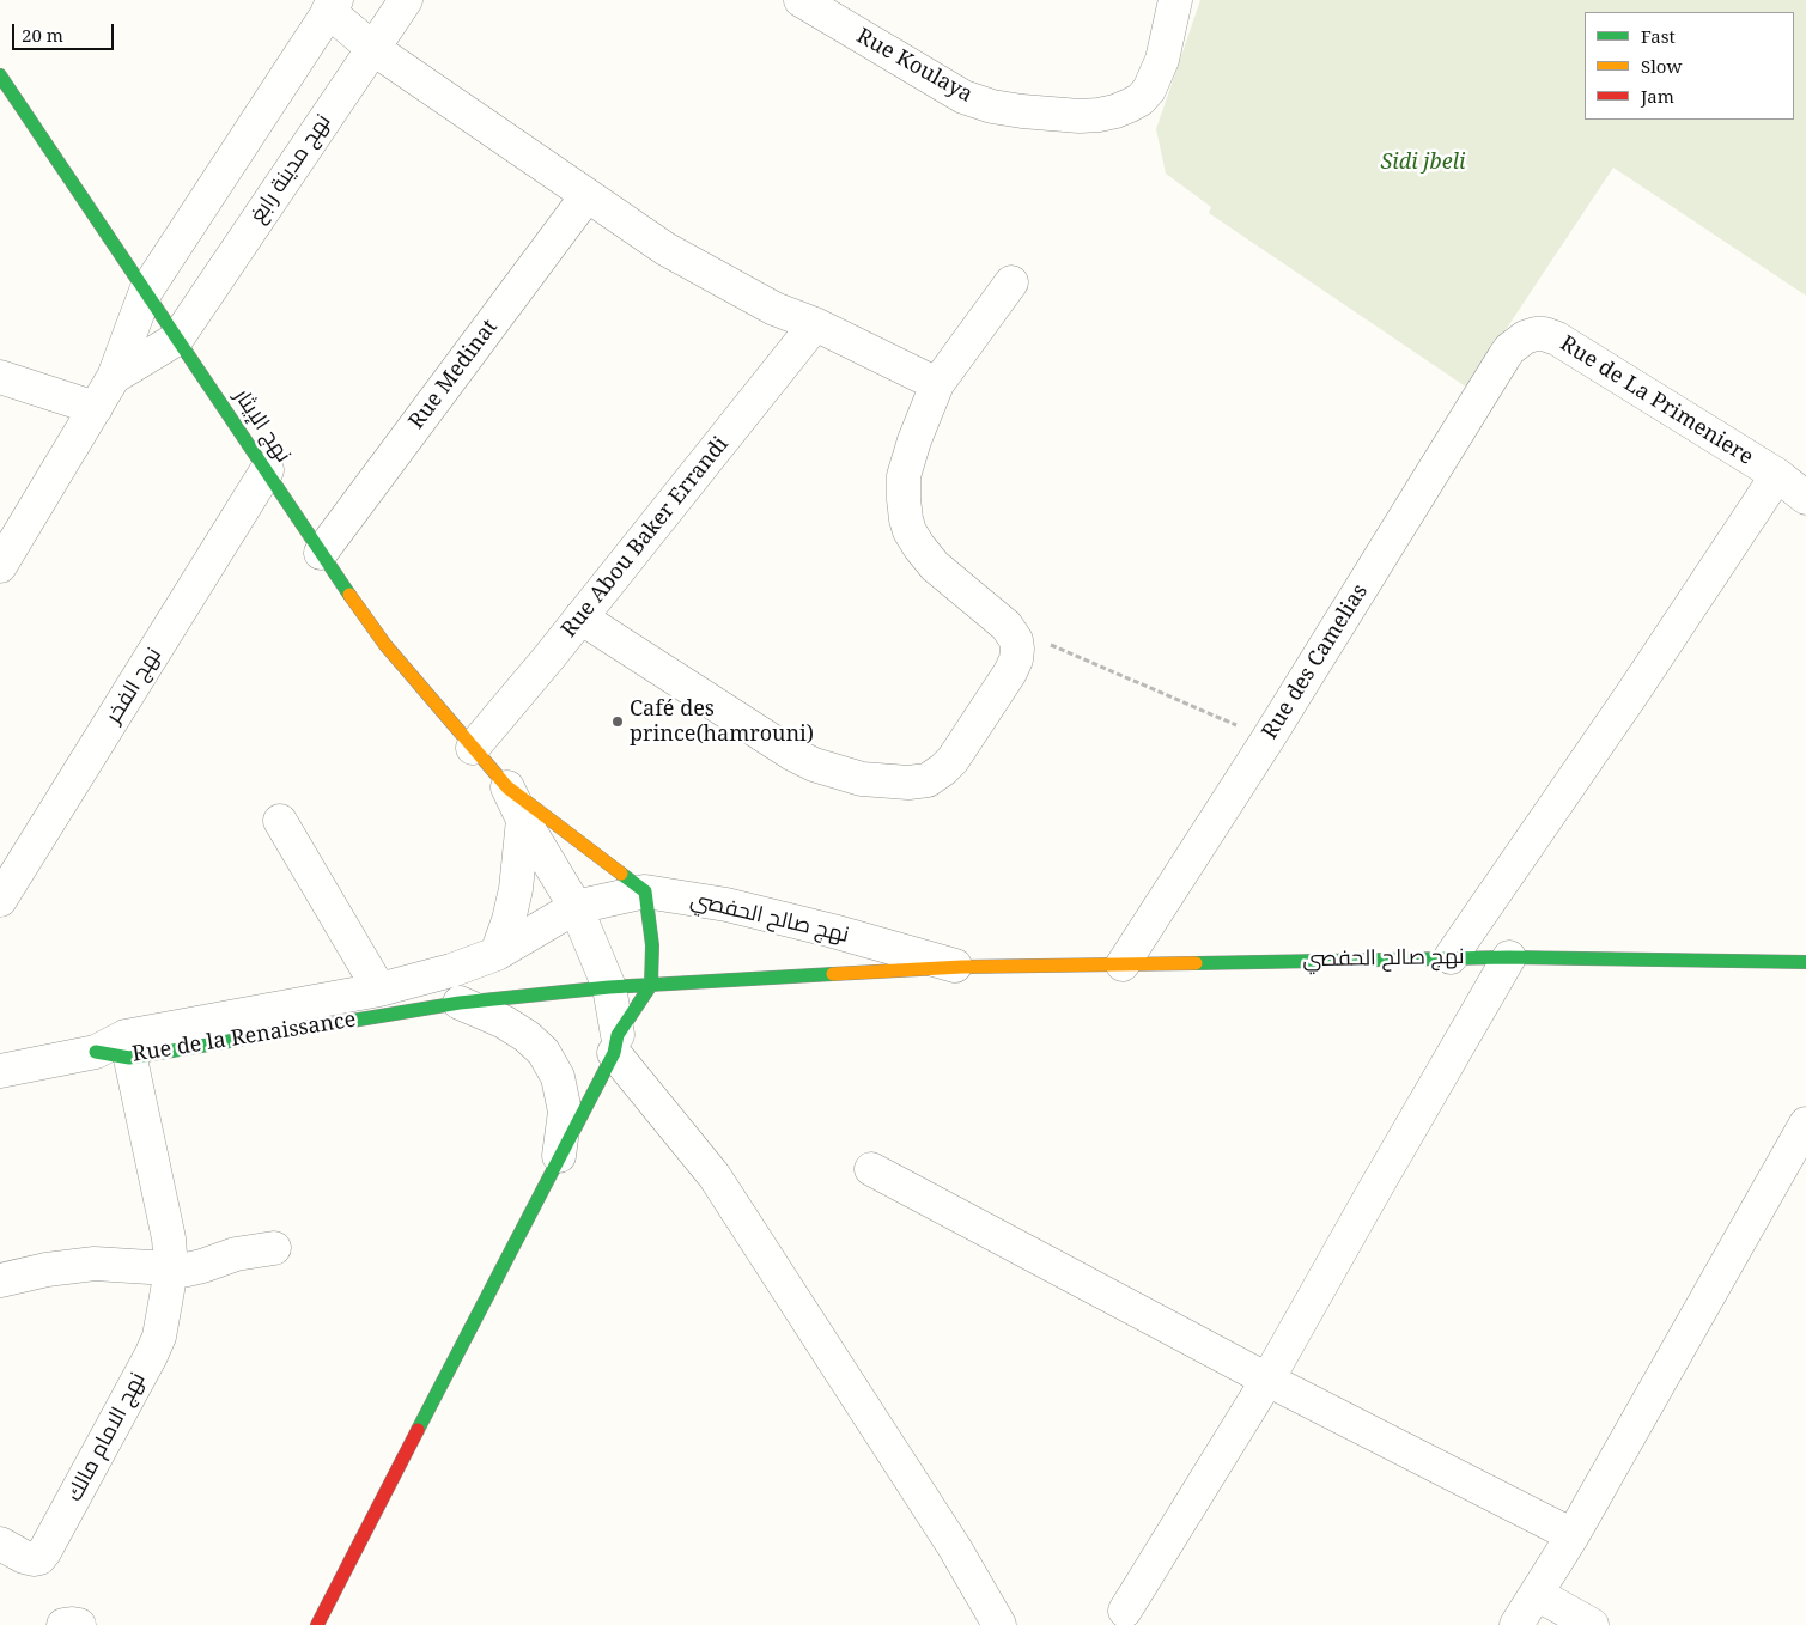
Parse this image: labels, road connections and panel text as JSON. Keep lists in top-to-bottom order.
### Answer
{
  "streets": {
    "street": [
      "Rue Koulaya",
      "نهج مدينة رابغ",
      "Rue Medinat",
      "Rue de La Primeniere",
      "نهج الإيثار",
      "Rue Abou Baker Errandi",
      "Rue des Camelias",
      "نهج الفخر",
      "نهج صالح الحفصي",
      "Rue de la Renaissance",
      "نهج الامام مالك"
    ]
  },
  "crossings": [
    ["نهج مدينة رابغ", "نهج الإيثار"],
    ["Rue Medinat", "نهج الإيثار"],
    ["Rue de La Primeniere", "Rue des Camelias"],
    ["نهج الإيثار", "Rue Abou Baker Errandi"],
    ["نهج الإيثار", "نهج الفخر"],
    ["نهج الإيثار", "نهج صالح الحفصي"],
    ["Rue des Camelias", "نهج صالح الحفصي"],
    ["نهج صالح الحفصي", "Rue de la Renaissance"]
  ],
  "parks": ["Sidi jbeli"],
  "places": ["Café des prince(hamrouni)"],
  "legend": ["Fast", "Slow", "Jam"],
  "scale_bar": "20 m"
}
